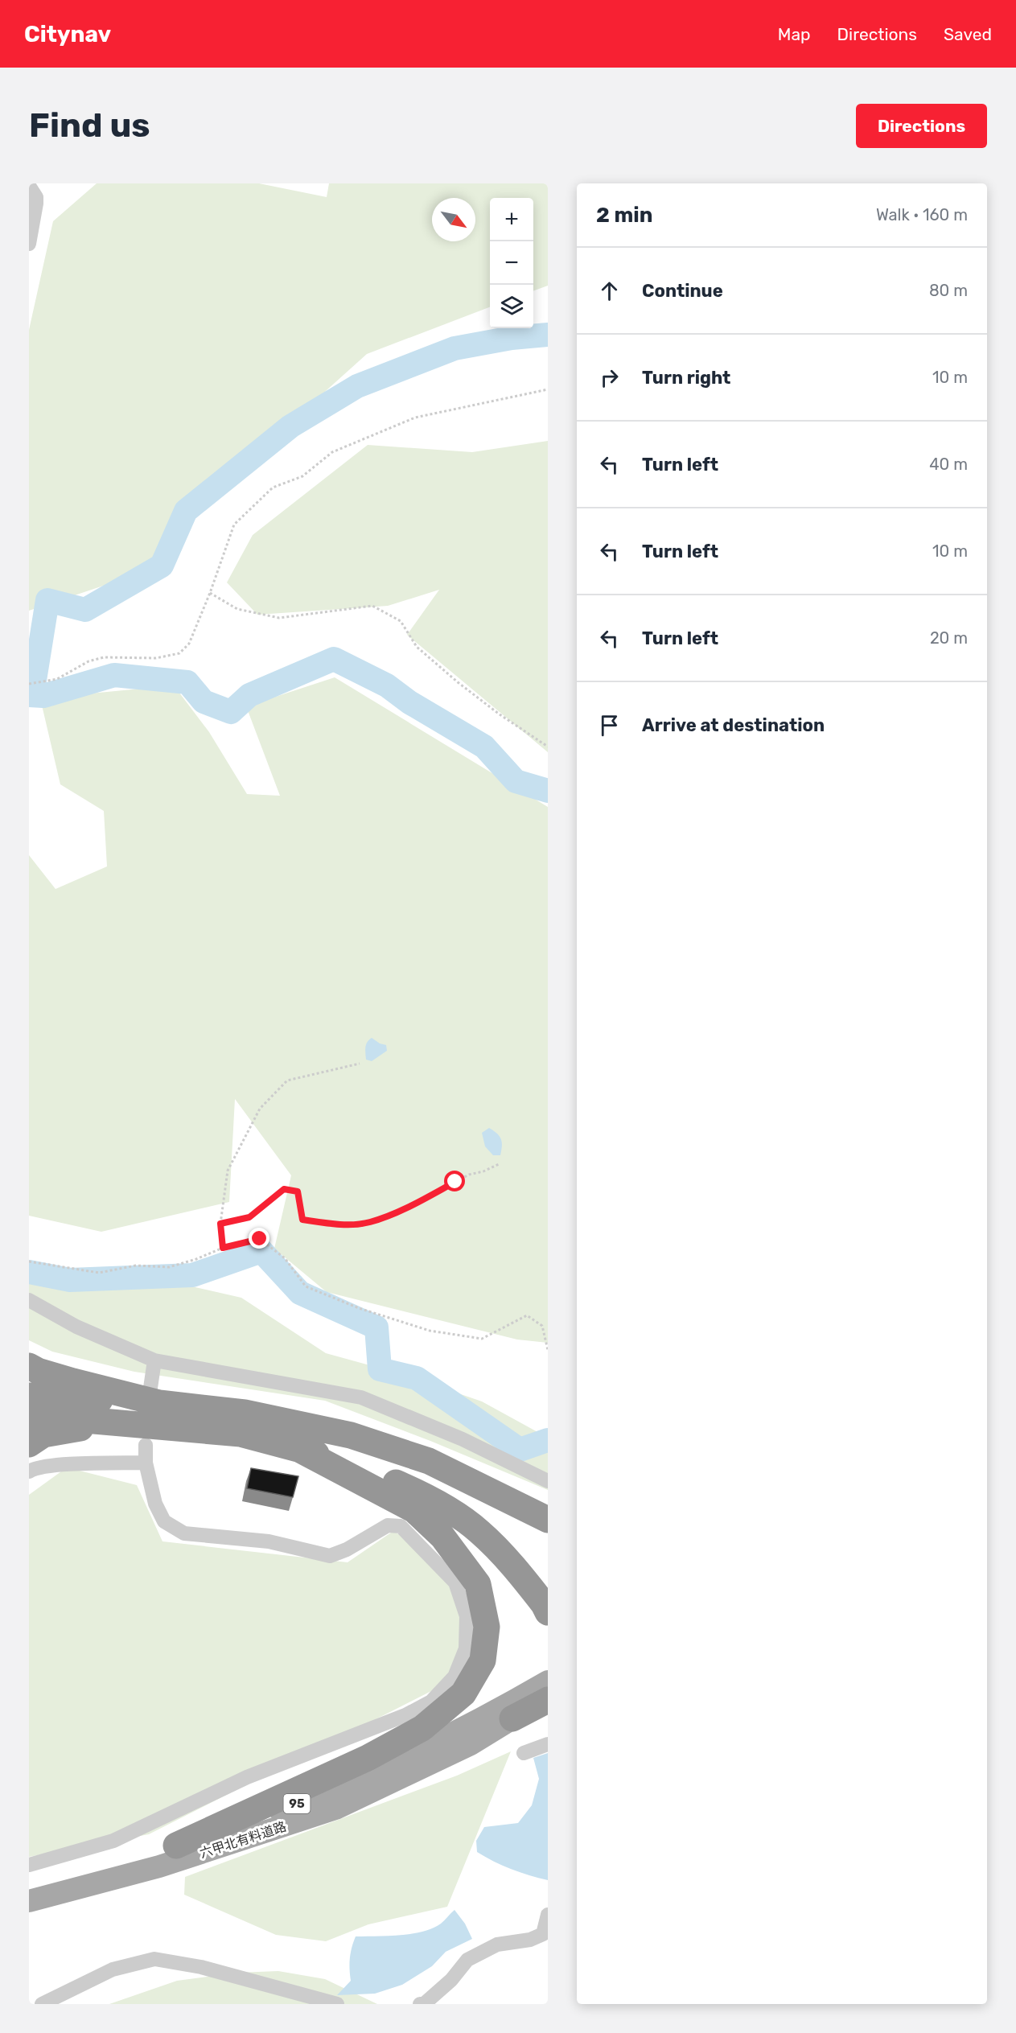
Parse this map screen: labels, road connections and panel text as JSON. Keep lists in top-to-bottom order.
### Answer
{
  "streets": {
    "main road": ["95", "六甲北有料道路"]
  },
  "north": "bottom right",
  "page": {
    "header": "Citynav",
    "nav": ["Map", "Directions", "Saved"],
    "buttons": "Directions",
    "title": "Find us",
    "heading": ["2 min", "Walk · 160 m"],
    "map_buttons": ["+", "−"],
    "list": [
      ["Continue", "80 m"],
      ["Turn right", "10 m"],
      ["Turn left", "40 m"],
      ["Turn left", "10 m"],
      ["Turn left", "20 m"],
      "Arrive at destination"
    ]
  }
}
